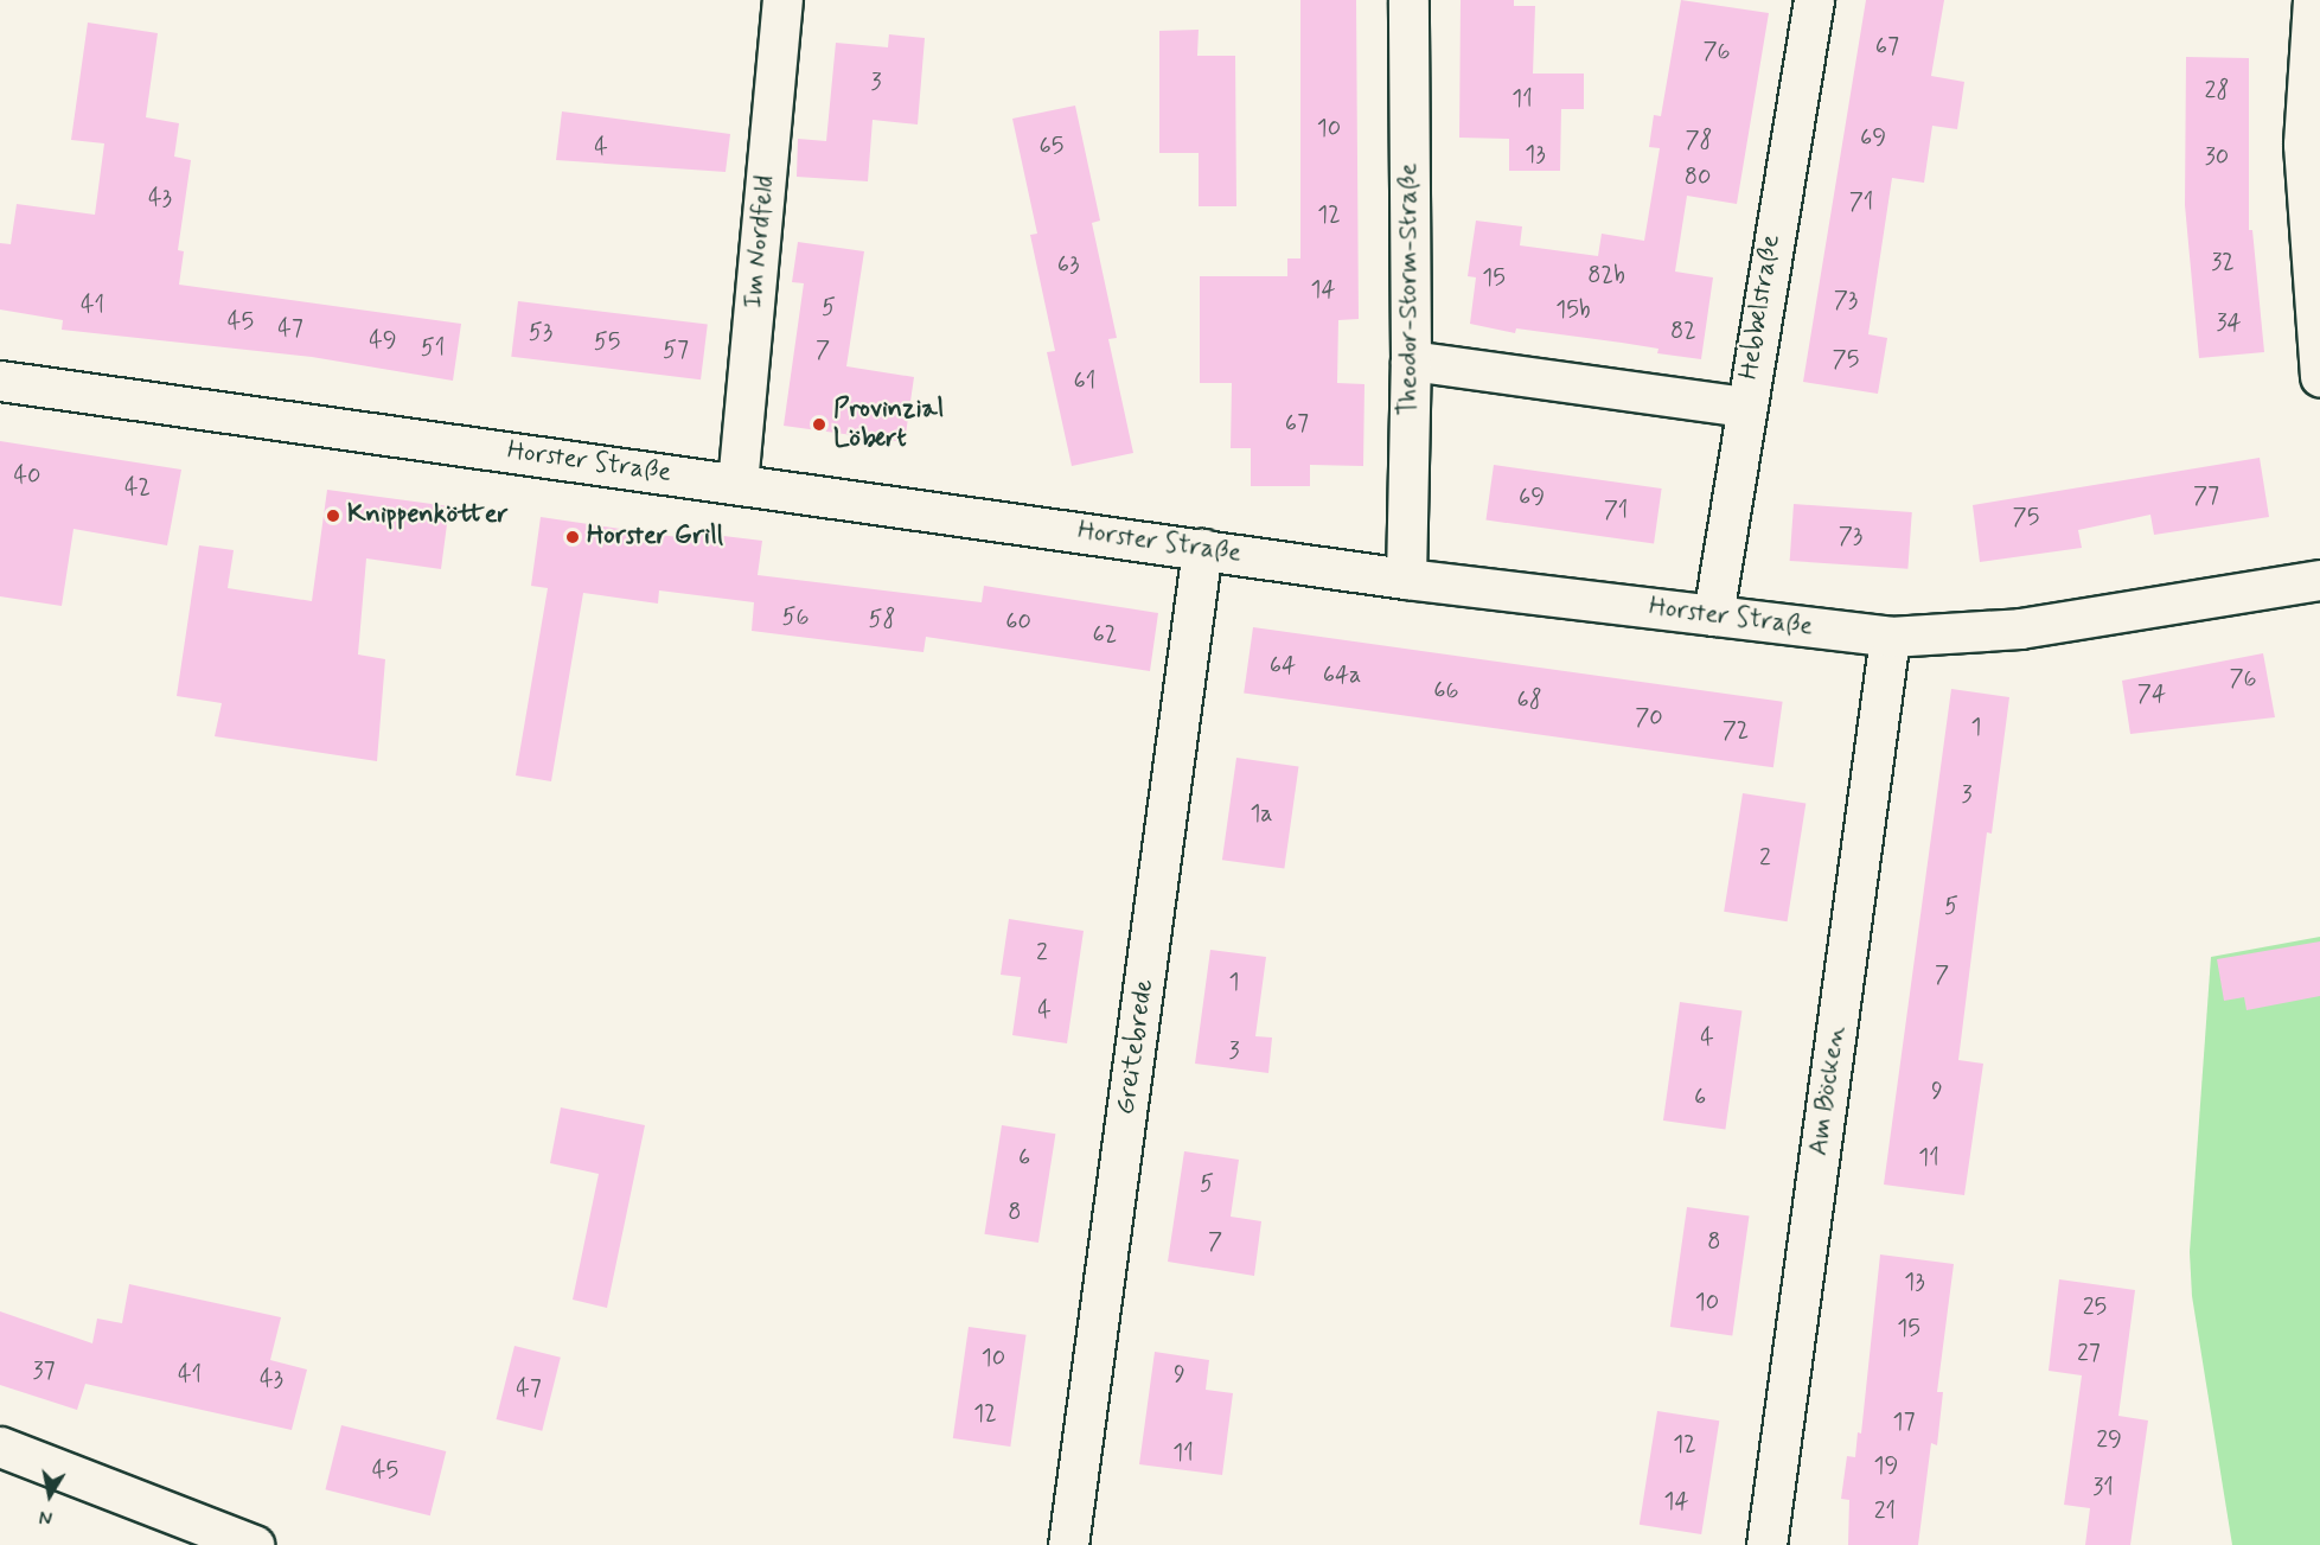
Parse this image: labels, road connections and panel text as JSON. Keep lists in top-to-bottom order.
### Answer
{
  "streets": {
    "street": [
      "Im Nordfeld",
      "Theodor-Storm-Straße",
      "Hebbelstraße",
      "Horster Straße",
      "Greitebrede",
      "Am Böcken"
    ]
  },
  "crossings": [
    ["Im Nordfeld", "Horster Straße"],
    ["Theodor-Storm-Straße", "Horster Straße"],
    ["Hebbelstraße", "Horster Straße"],
    ["Horster Straße", "Greitebrede"],
    ["Horster Straße", "Am Böcken"]
  ],
  "places": ["Provinzial Löbert", "Knippenkötter", "Horster Grill"],
  "house_numbers": [
    "67",
    "76",
    "3",
    "28",
    "11",
    "10",
    "69",
    "78",
    "65",
    "4",
    "13",
    "30",
    "80",
    "43",
    "71",
    "12",
    "32",
    "63",
    "82b",
    "15",
    "14",
    "73",
    "41",
    "5",
    "15b",
    "45",
    "34",
    "47",
    "82",
    "53",
    "49",
    "55",
    "51",
    "57",
    "7",
    "75",
    "61",
    "67",
    "40",
    "42",
    "77",
    "69",
    "71",
    "75",
    "73",
    "56",
    "58",
    "60",
    "62",
    "64",
    "64a",
    "76",
    "66",
    "74",
    "68",
    "70",
    "1",
    "72",
    "3",
    "1a",
    "2",
    "5",
    "2",
    "7",
    "1",
    "4",
    "4",
    "3",
    "9",
    "6",
    "6",
    "11",
    "5",
    "8",
    "7",
    "8",
    "13",
    "10",
    "25",
    "15",
    "27",
    "10",
    "37",
    "41",
    "9",
    "43",
    "47",
    "12",
    "17",
    "29",
    "12",
    "11",
    "19",
    "45",
    "31",
    "14",
    "21"
  ],
  "north": "bottom"
}
